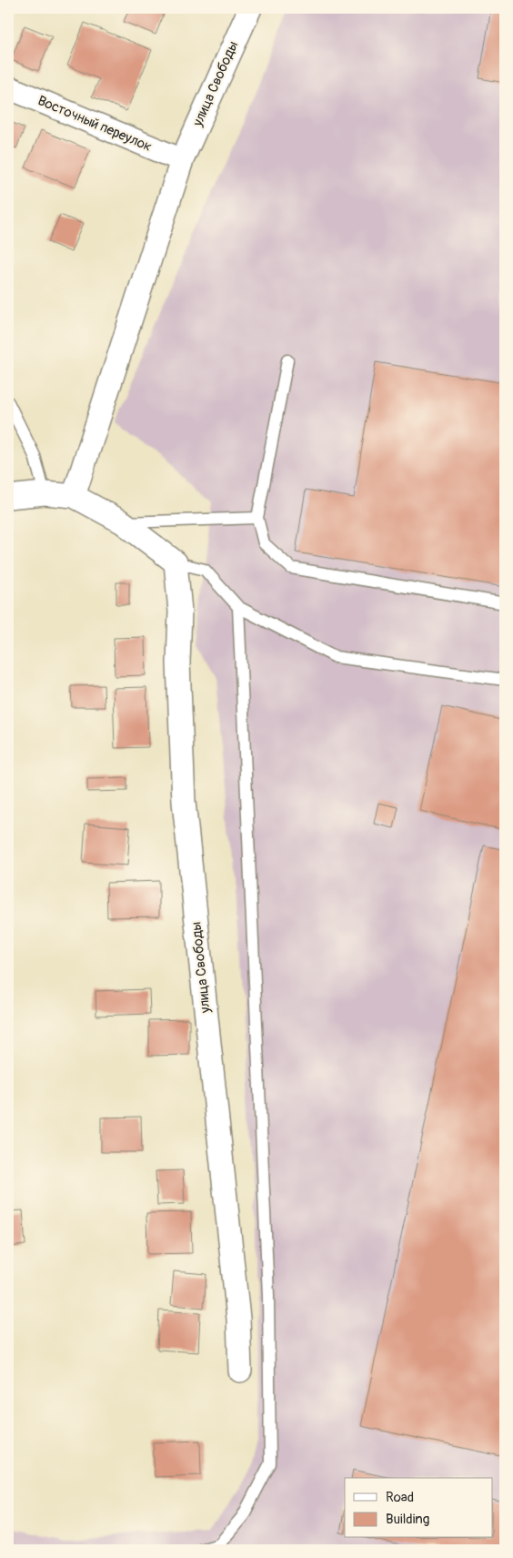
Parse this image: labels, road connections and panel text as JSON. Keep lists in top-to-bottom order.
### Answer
{
  "streets": {
    "street": ["улица Свободы", "Восточный переулок"]
  },
  "crossings": [
    ["улица Свободы", "Восточный переулок"]
  ],
  "legend": ["Road", "Building"]
}
